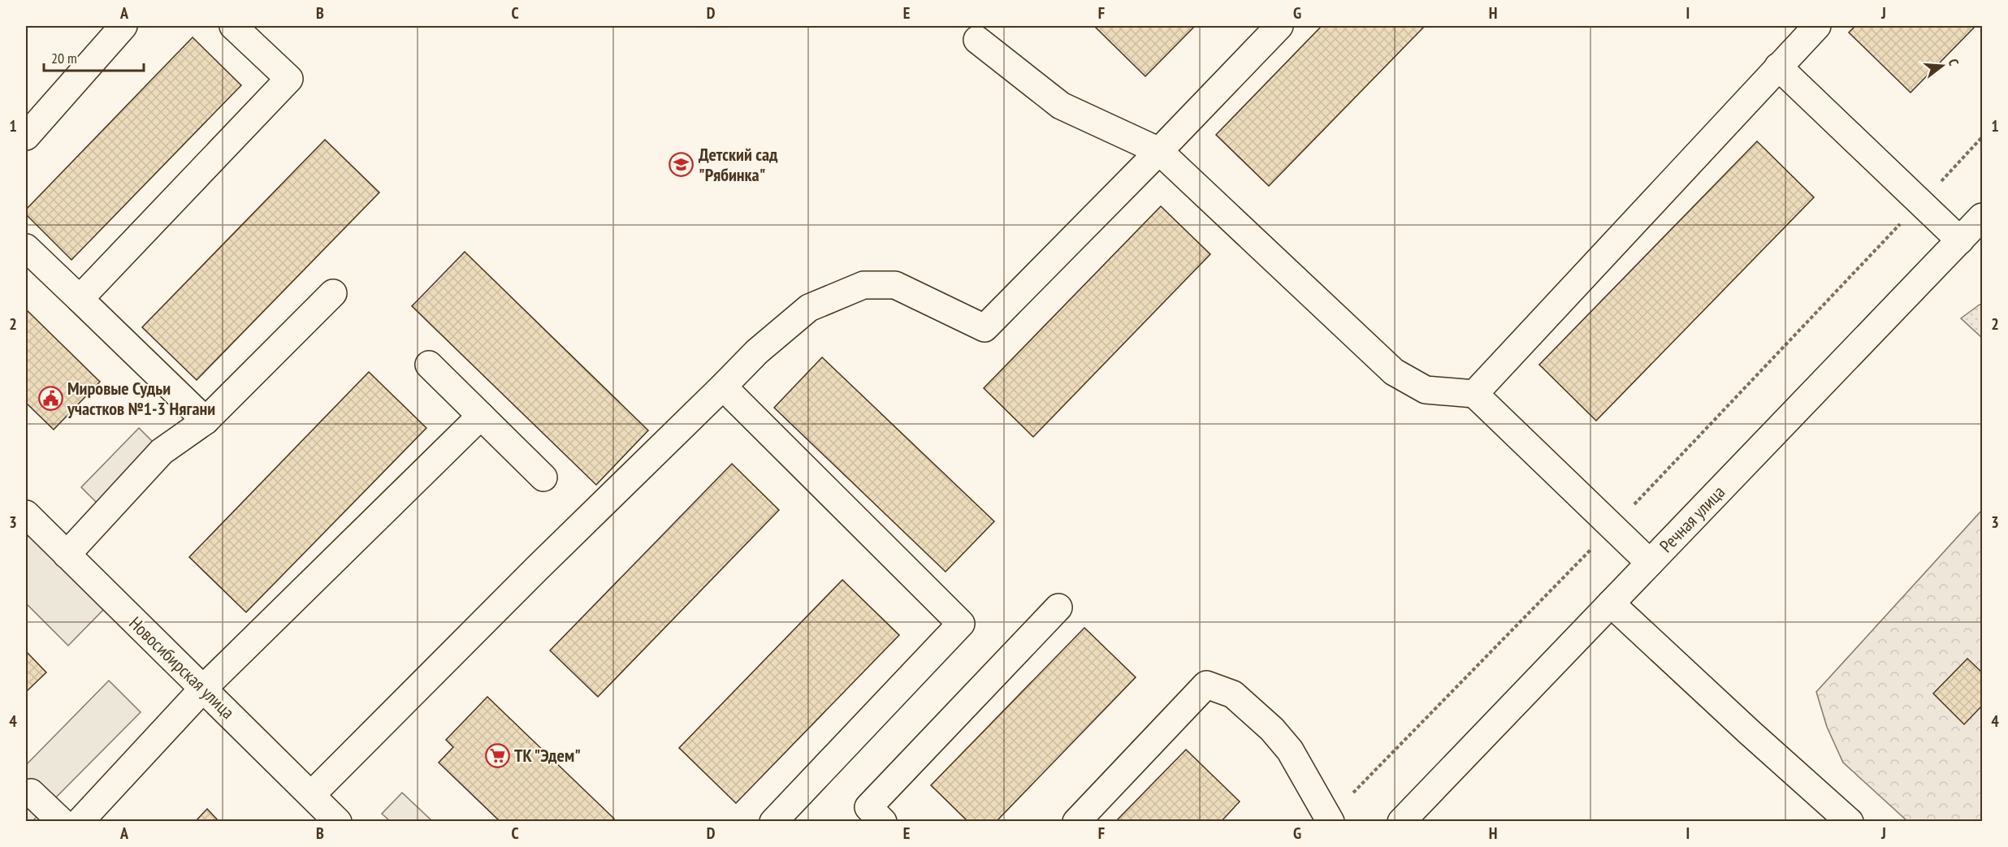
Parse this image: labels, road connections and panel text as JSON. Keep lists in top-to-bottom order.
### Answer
{
  "streets": {
    "street": ["Речная улица", "Новосибирская улица"]
  },
  "places": {
    "school or university": ["Детский сад \"Рябинка\""],
    "public building": ["Мировые Судьи участков №1-3 Нягани"],
    "supermarket": ["ТК \"Эдем\""]
  },
  "scale_bar": "20 m",
  "north": "right",
  "grid": {
    "columns": [
      "A",
      "B",
      "C",
      "D",
      "E",
      "F",
      "G",
      "H",
      "I",
      "J"
    ],
    "rows": [
      "1",
      "2",
      "3",
      "4"
    ]
  }
}
